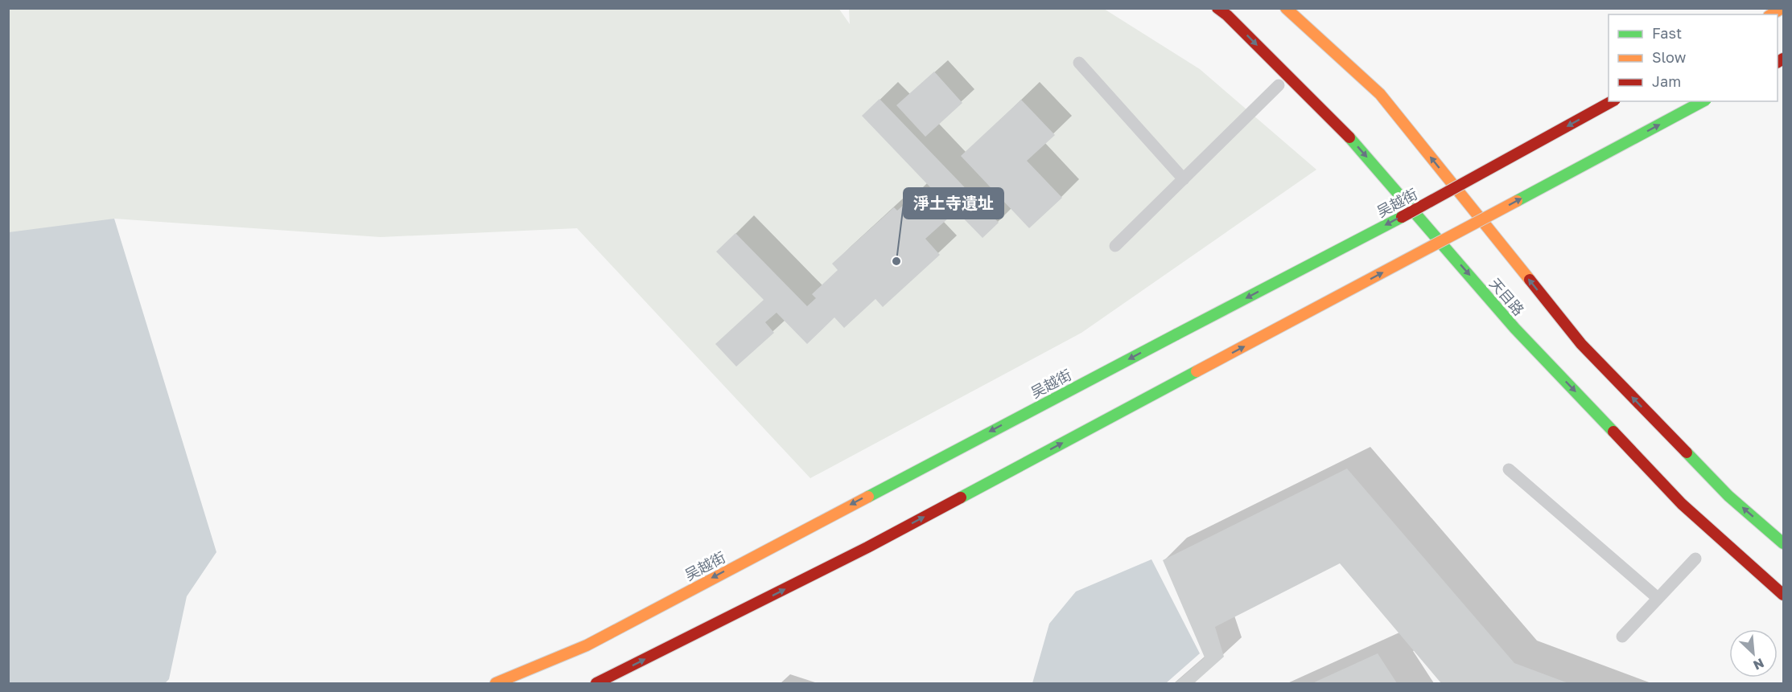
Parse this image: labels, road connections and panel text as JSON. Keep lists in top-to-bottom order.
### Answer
{
  "streets": {
    "main road": ["吴越街", "天目路"]
  },
  "places": ["淨土寺遺址"],
  "legend": ["Fast", "Slow", "Jam"],
  "north": "bottom right"
}
